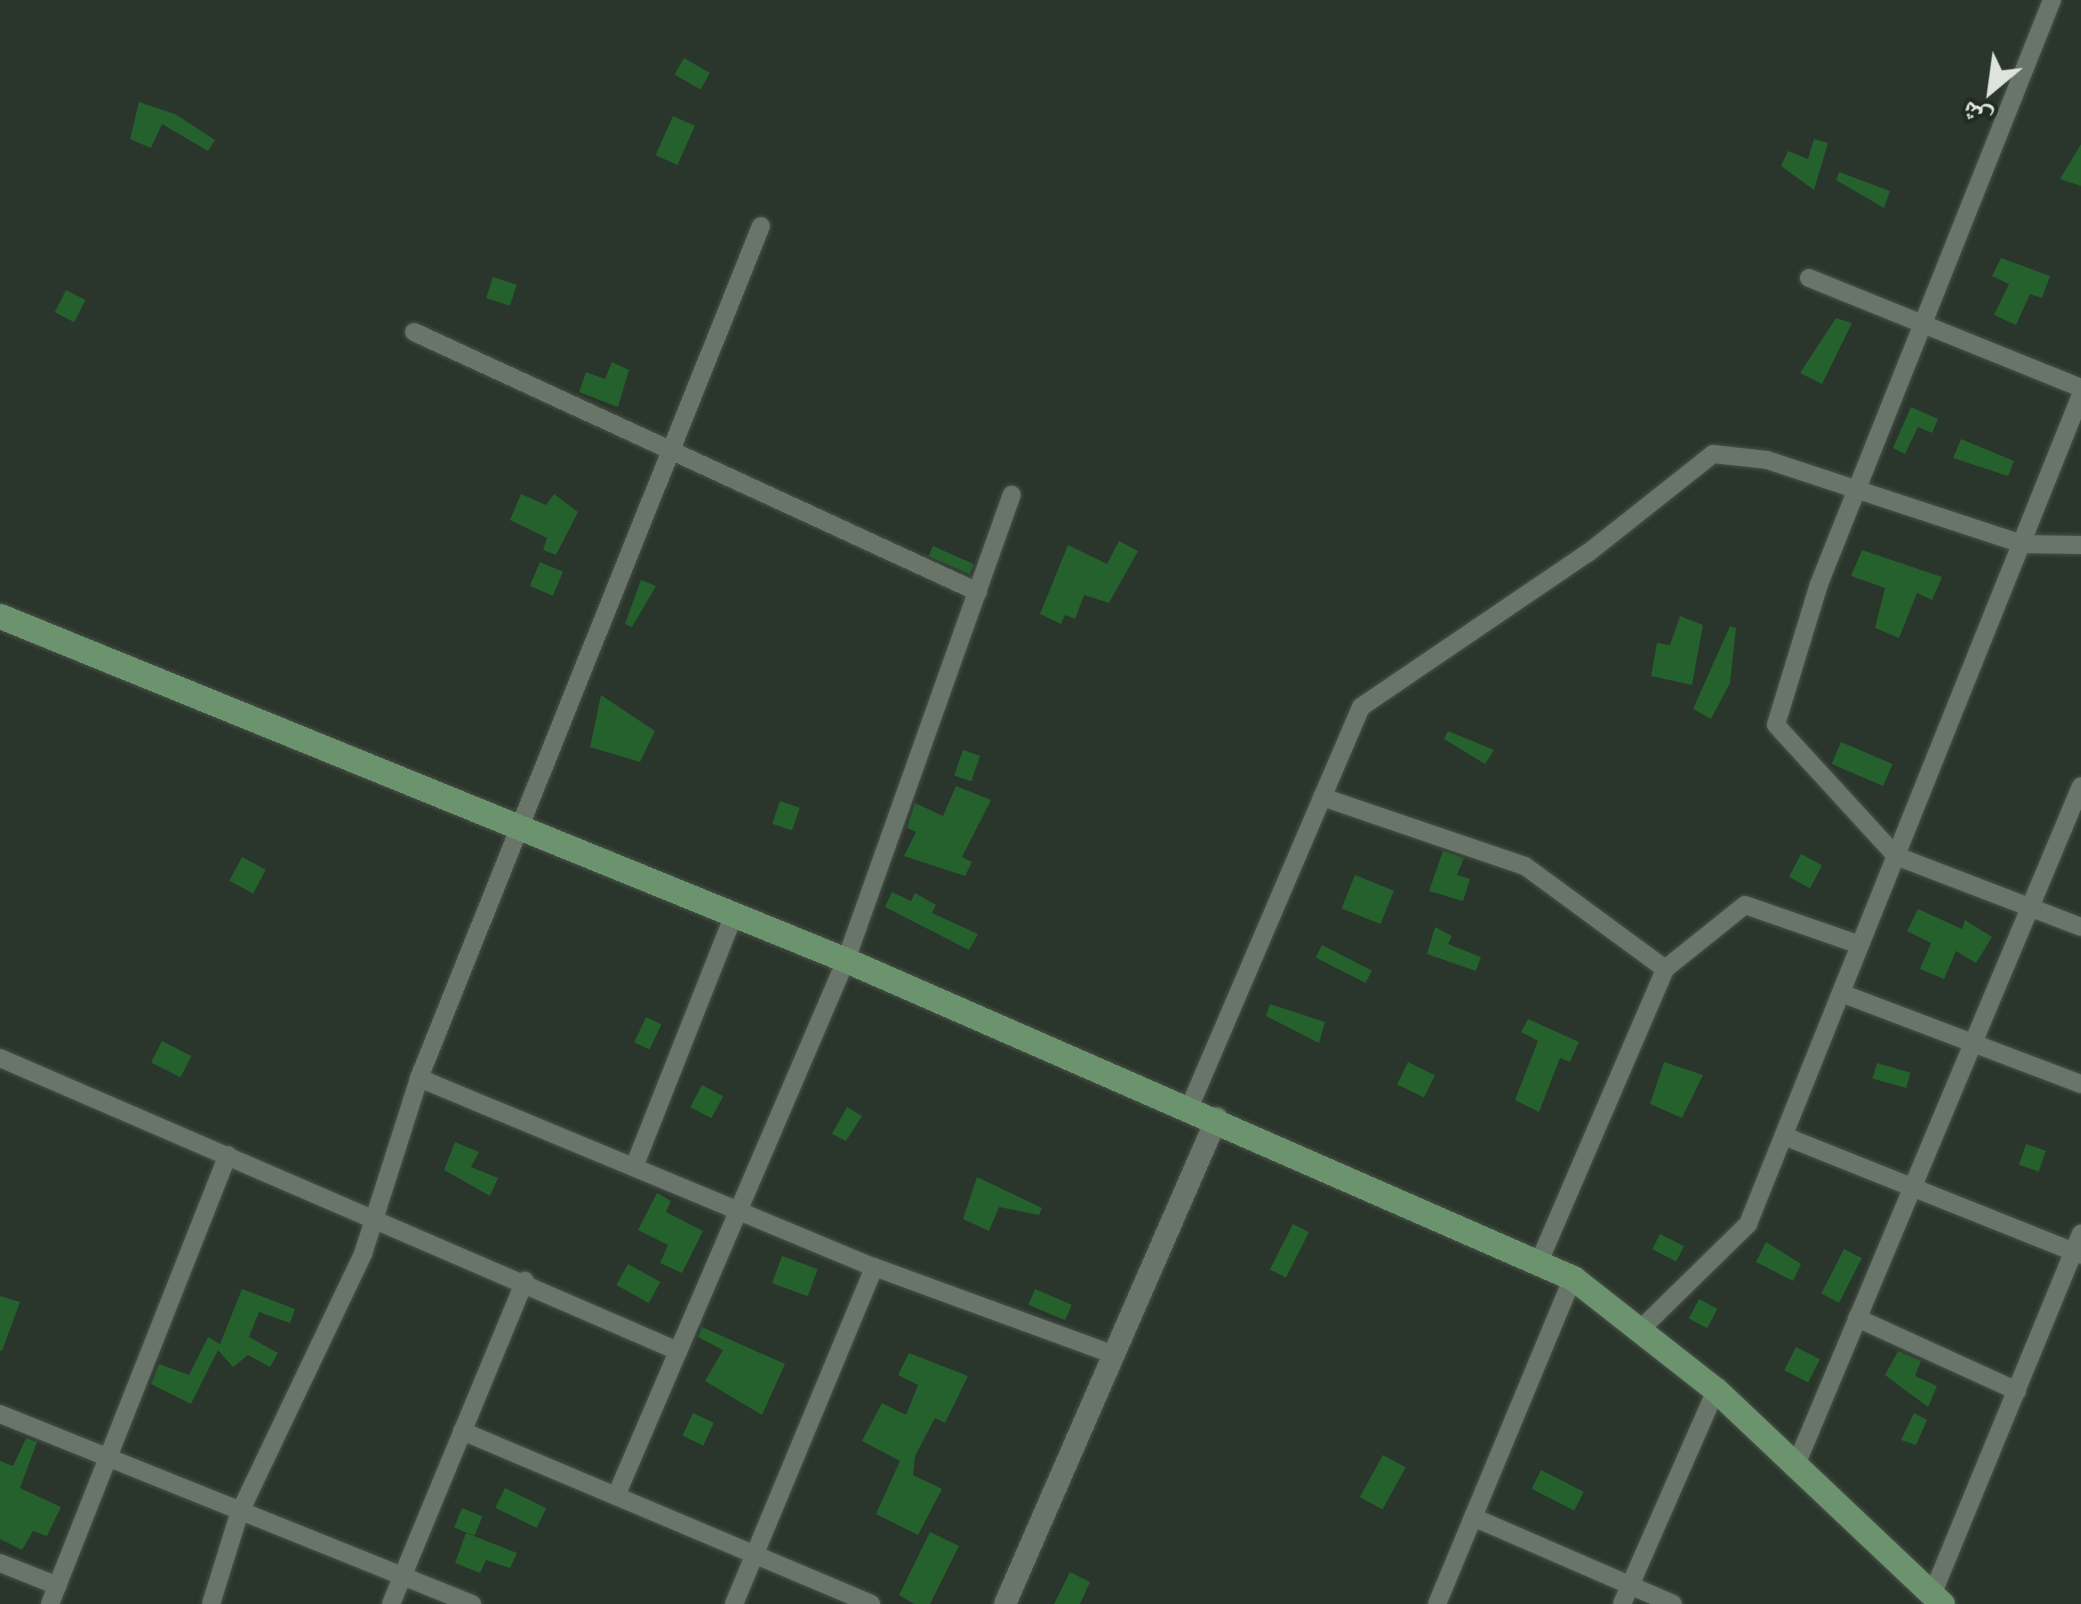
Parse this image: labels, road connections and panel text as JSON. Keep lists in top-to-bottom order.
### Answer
{
  "north": "bottom left"
}
